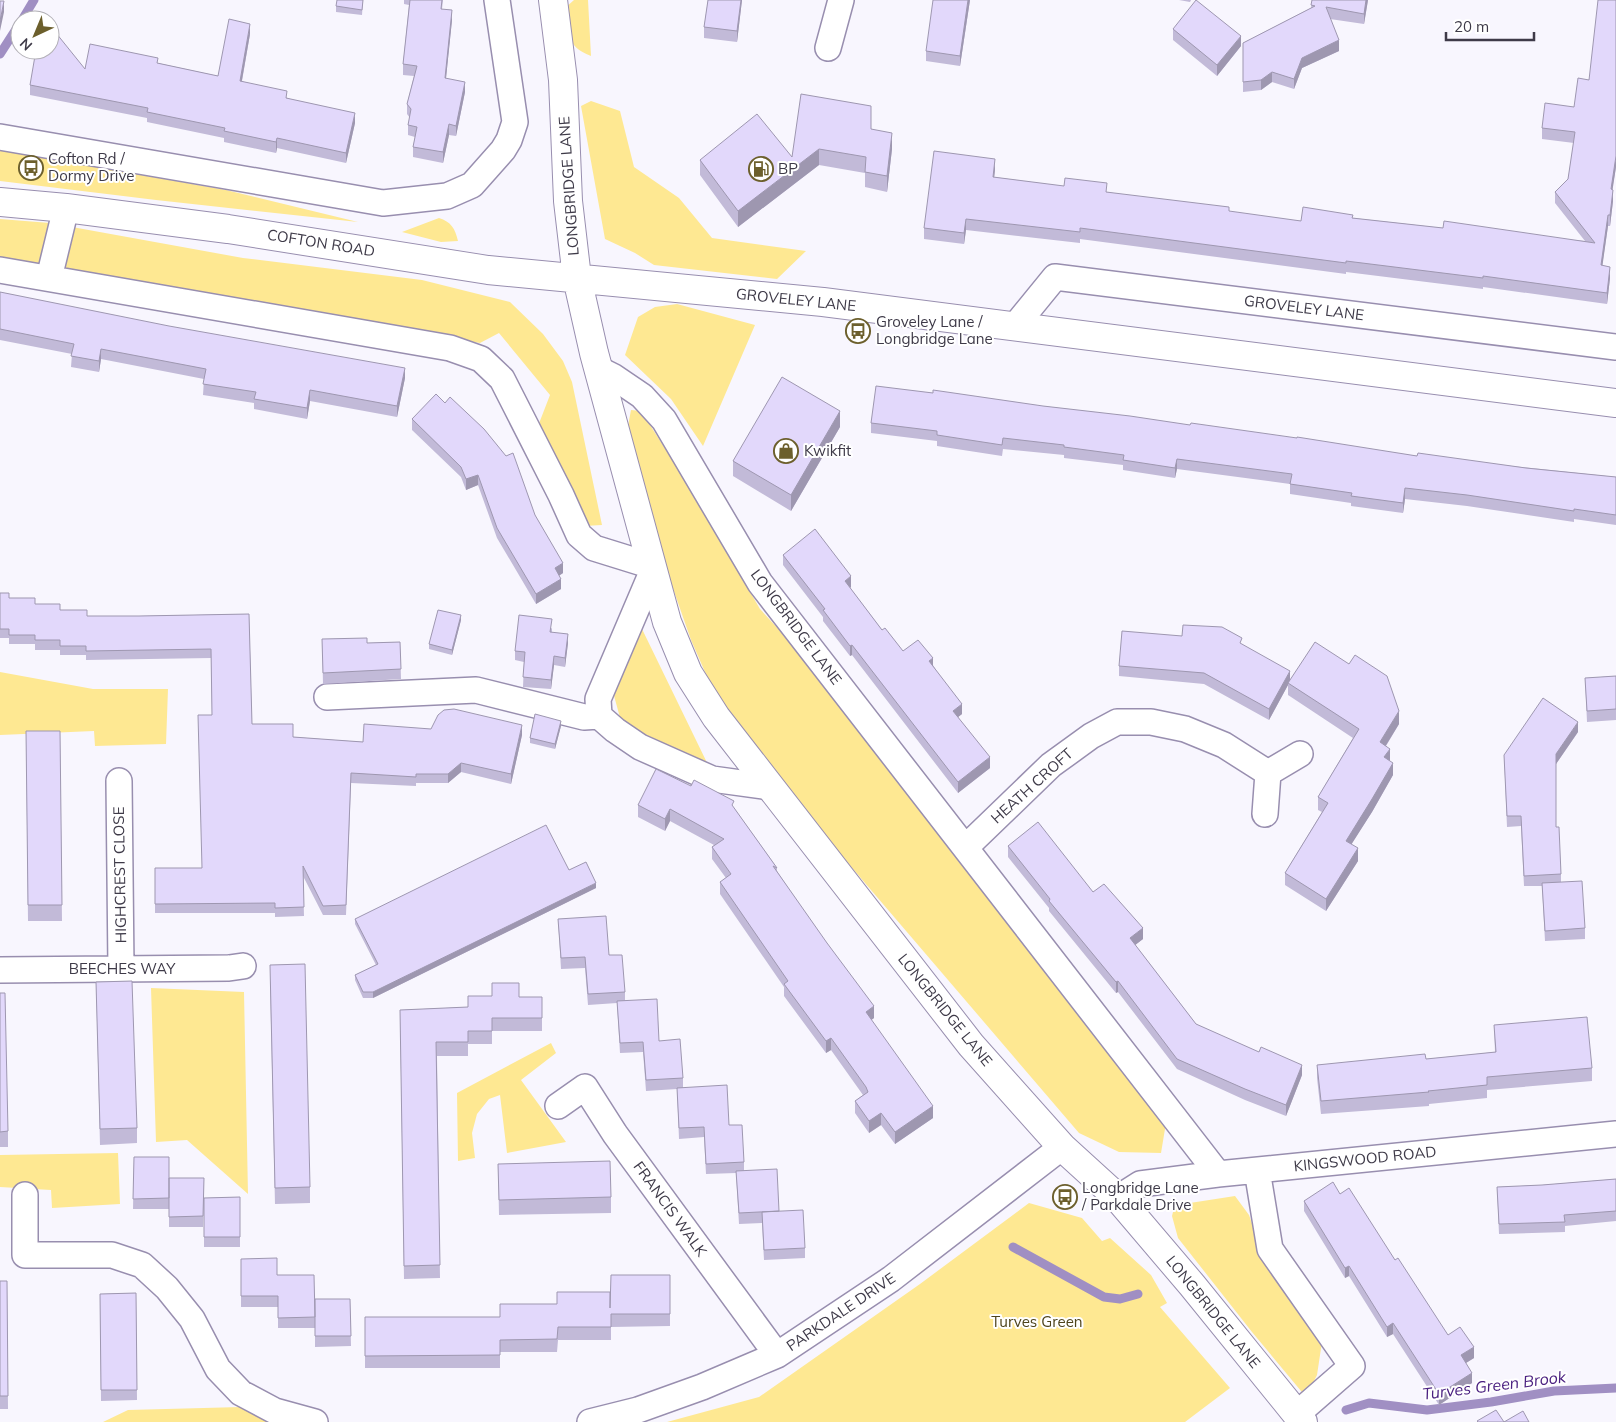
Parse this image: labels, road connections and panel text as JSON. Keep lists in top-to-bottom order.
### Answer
{
  "streets": {
    "street": [
      "LONGBRIDGE LANE",
      "COFTON ROAD",
      "GROVELEY LANE",
      "HEATH CROFT",
      "HIGHCREST CLOSE",
      "BEECHES WAY",
      "KINGSWOOD ROAD",
      "FRANCIS WALK",
      "PARKDALE DRIVE"
    ]
  },
  "crossings": [
    ["LONGBRIDGE LANE", "COFTON ROAD"],
    ["LONGBRIDGE LANE", "GROVELEY LANE"],
    ["LONGBRIDGE LANE", "HEATH CROFT"],
    ["LONGBRIDGE LANE", "KINGSWOOD ROAD"],
    ["LONGBRIDGE LANE", "PARKDALE DRIVE"],
    ["COFTON ROAD", "GROVELEY LANE"],
    ["HIGHCREST CLOSE", "BEECHES WAY"],
    ["FRANCIS WALK", "PARKDALE DRIVE"]
  ],
  "water": ["Turves Green Brook"],
  "parks": ["Turves Green"],
  "places": {
    "bus stop": ["Cofton Rd / Dormy Drive", "Groveley Lane / Longbridge Lane", "Longbridge Lane / Parkdale Drive"],
    "fuel station": ["BP"],
    "shop": ["Kwikfit"]
  },
  "scale_bar": "20 m",
  "north": "bottom left"
}
